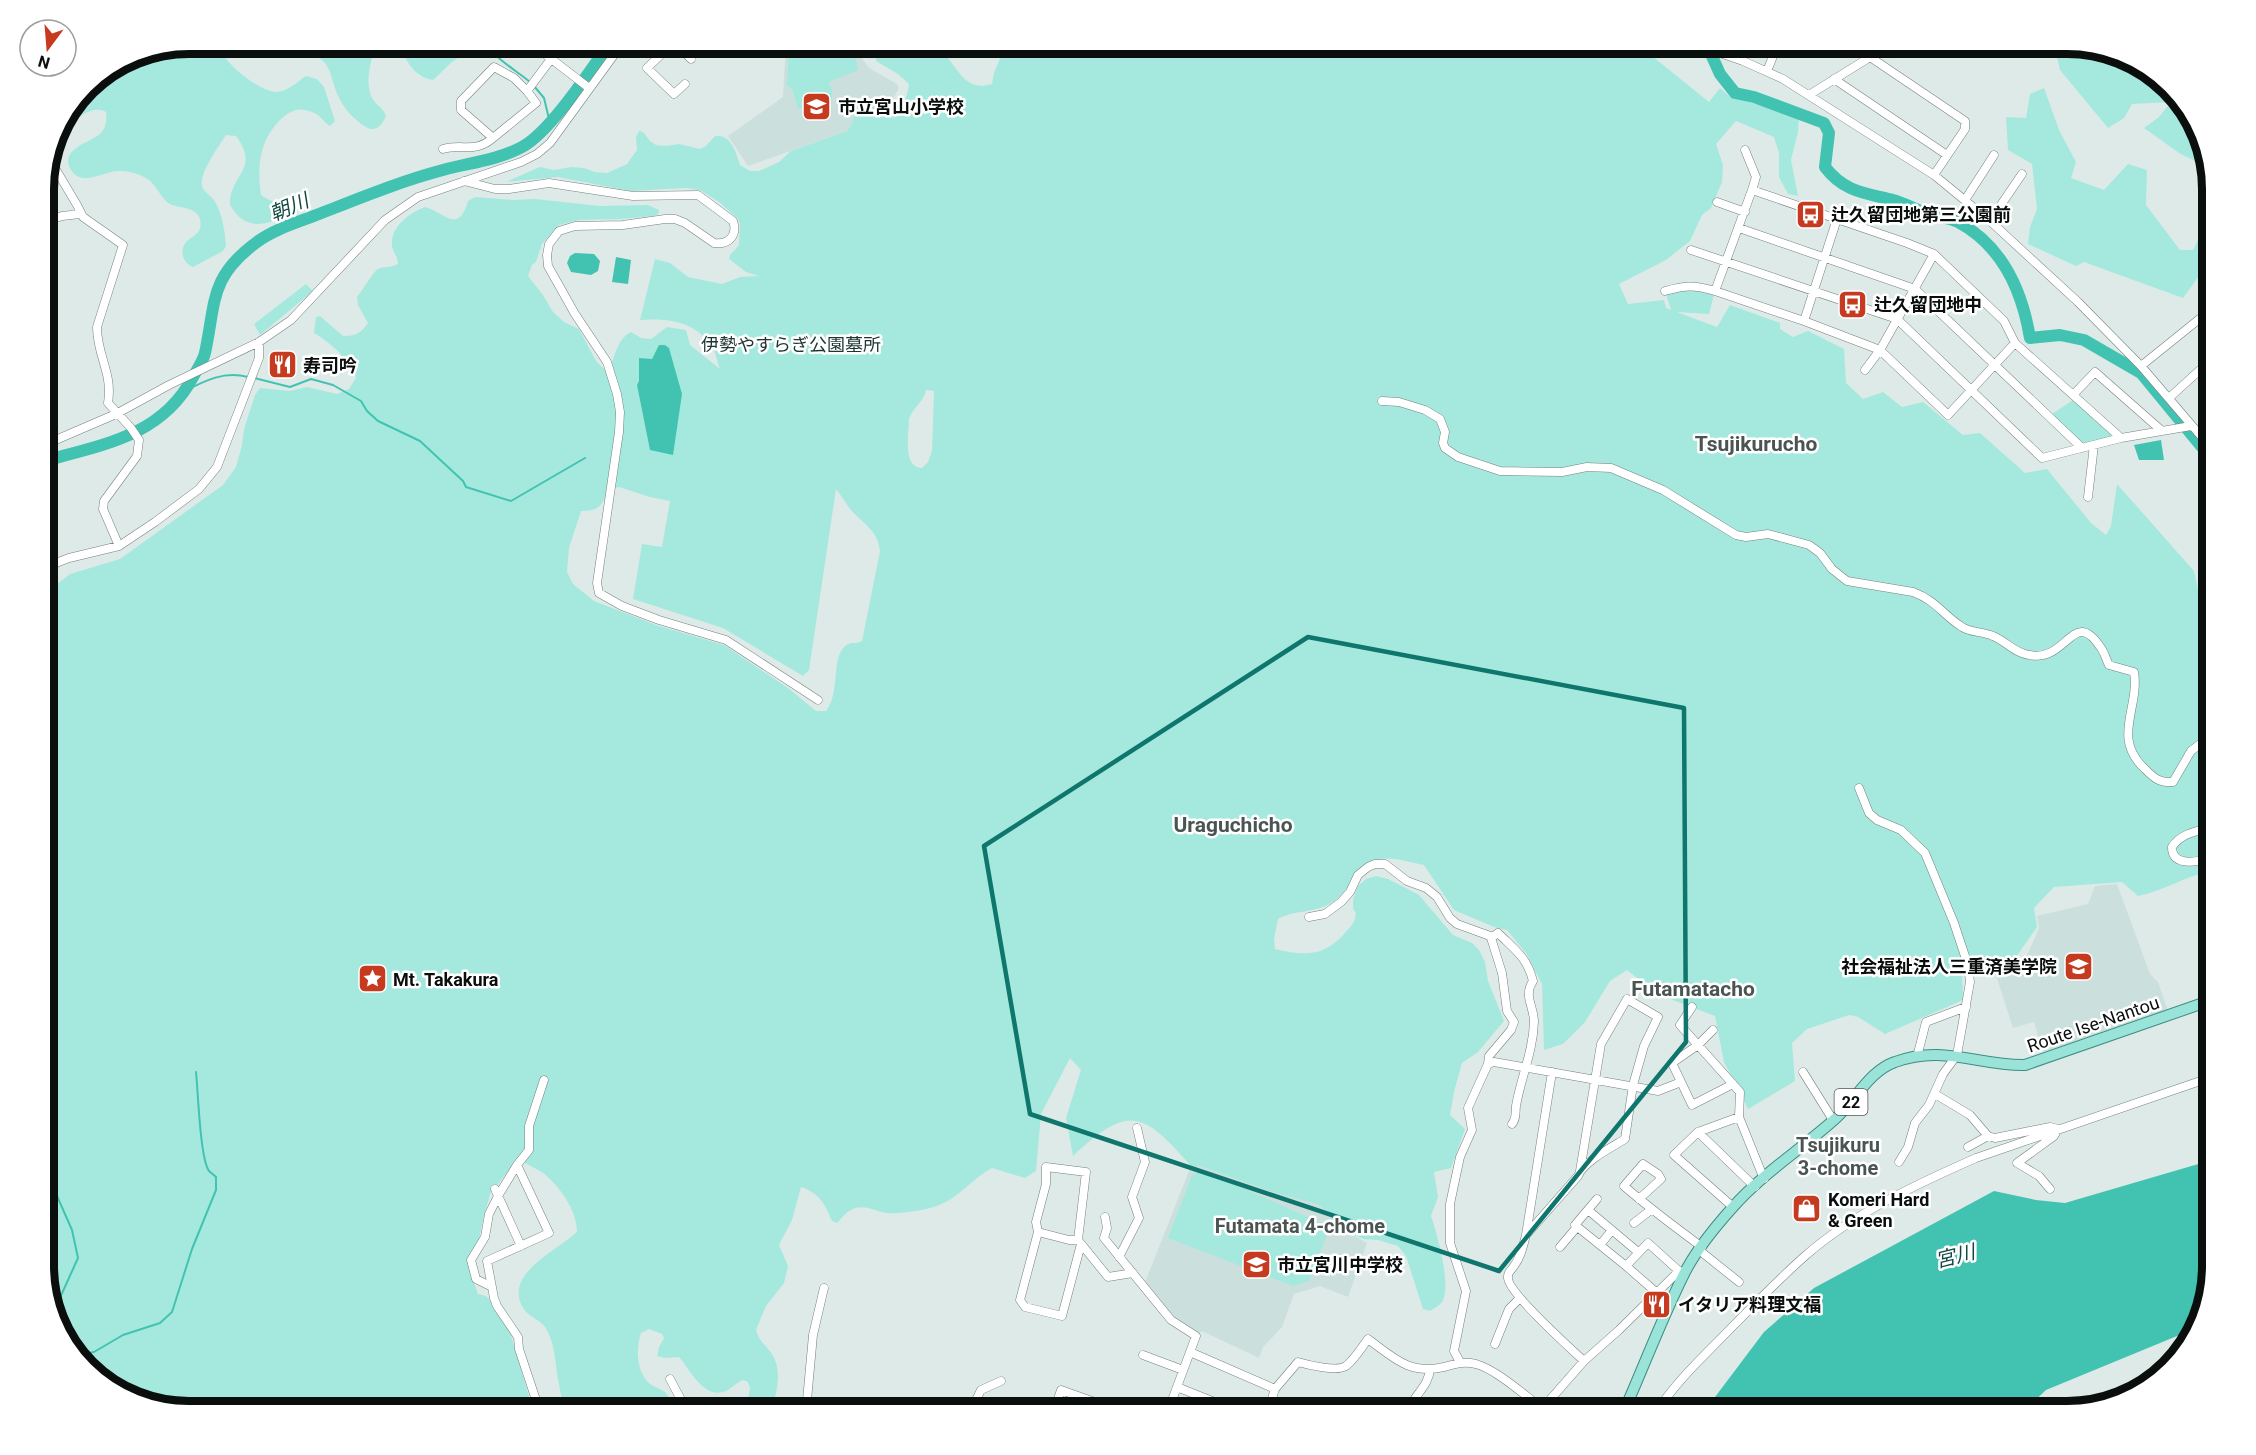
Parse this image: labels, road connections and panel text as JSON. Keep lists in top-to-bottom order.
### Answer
{
  "streets": {
    "main road": ["Route Ise-Nantou", "22"]
  },
  "districts": [
    "Tsujikurucho",
    "Uraguchicho",
    "Futamatacho",
    "Tsujikuru 3-chome",
    "Futamata 4-chome"
  ],
  "water": ["朝川", "宮川"],
  "parks": ["伊勢やすらぎ公園墓所"],
  "places": {
    "school or university": ["市立宮山小学校", "社会福祉法人三重済美学院", "市立宮川中学校"],
    "bus stop": ["辻久留団地第三公園前", "辻久留団地中"],
    "restaurant": ["寿司吟", "イタリア料理文福"],
    "place": ["Mt. Takakura"],
    "shop": ["Komeri Hard & Green"]
  },
  "north": "bottom"
}
